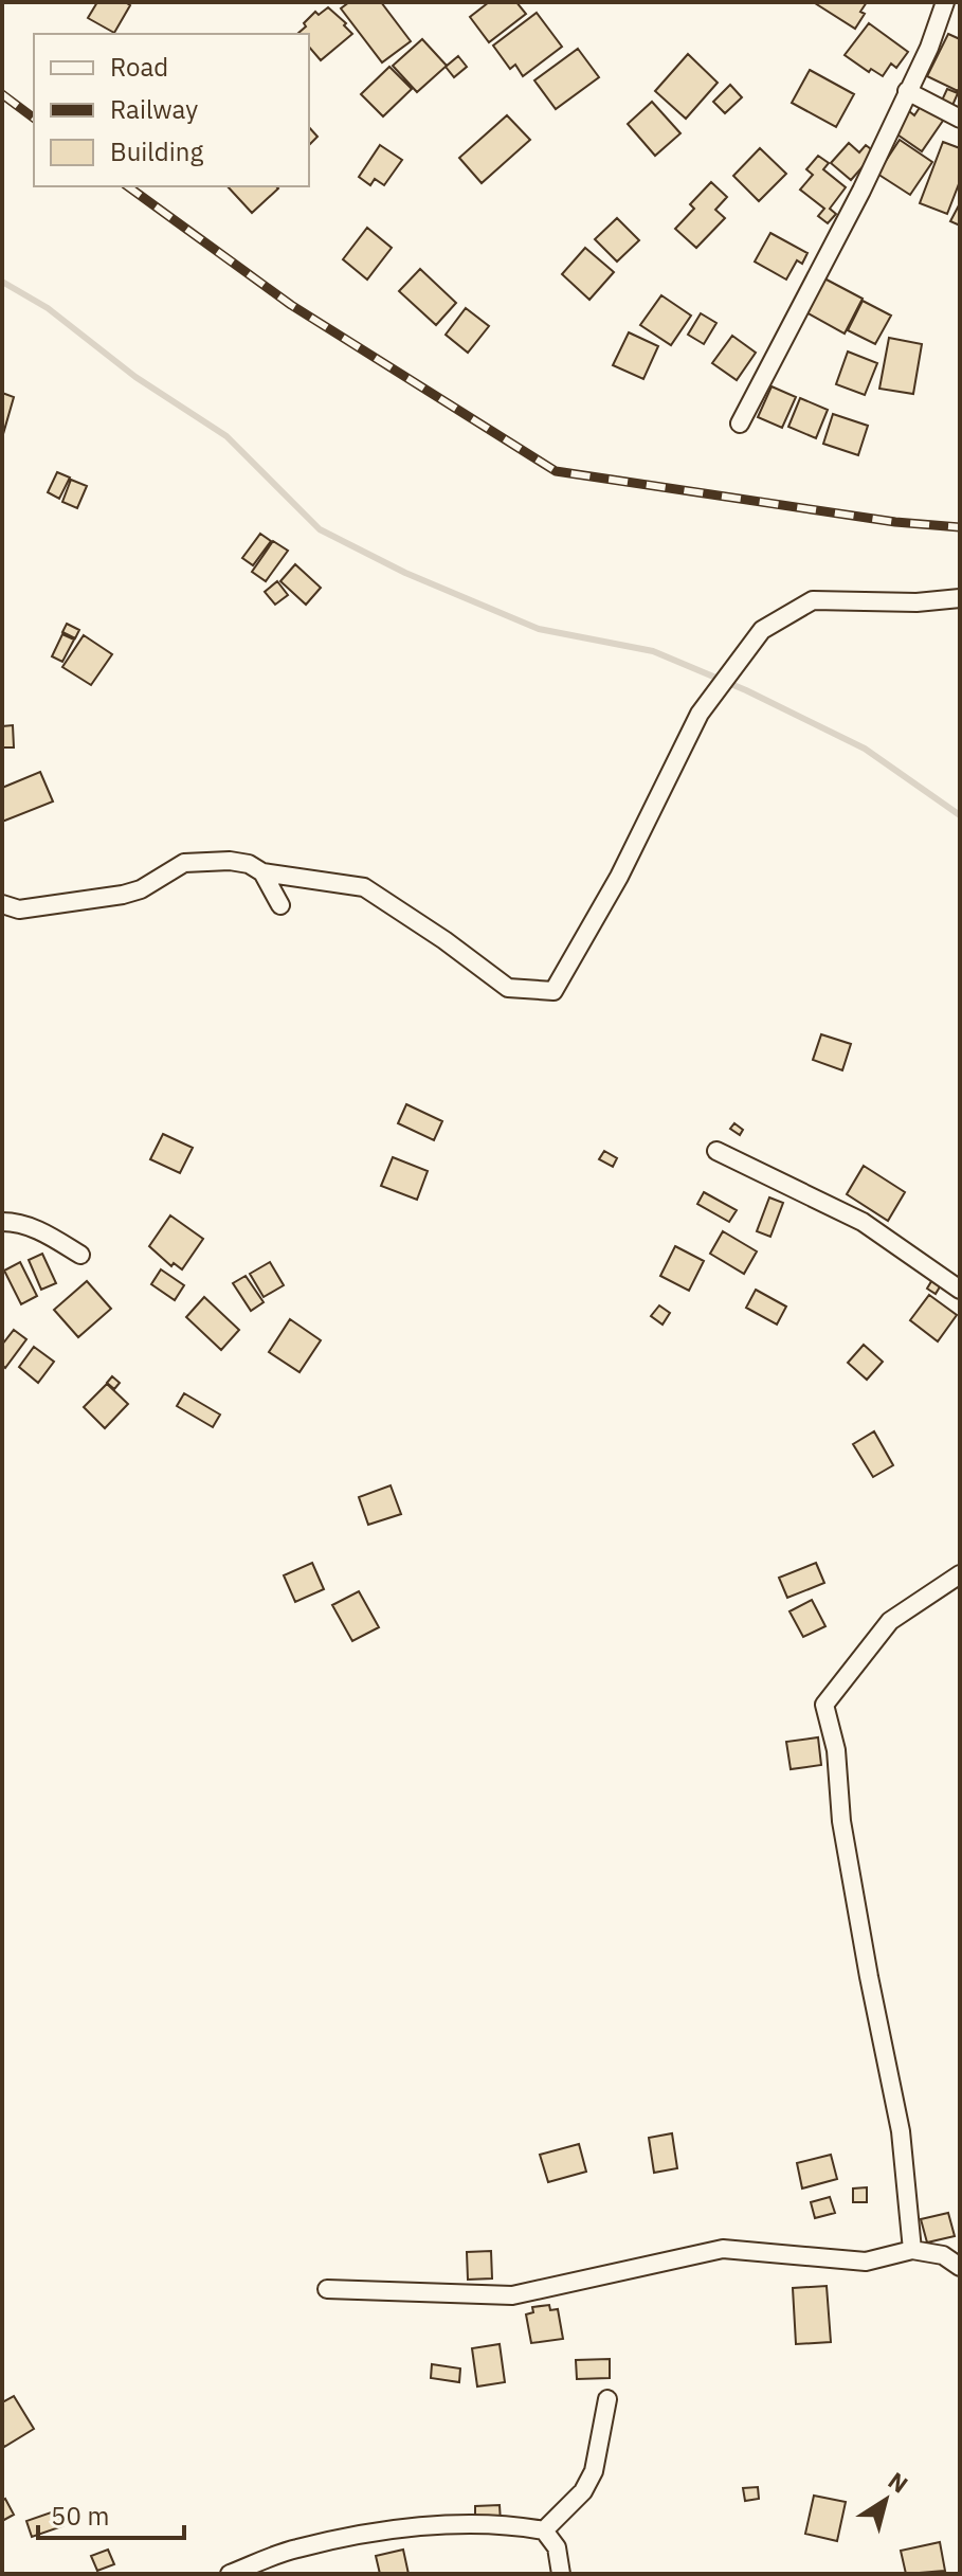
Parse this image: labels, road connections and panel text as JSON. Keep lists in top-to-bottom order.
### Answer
{
  "legend": ["Road", "Railway", "Building"],
  "scale_bar": "50 m",
  "north": "top right"
}
